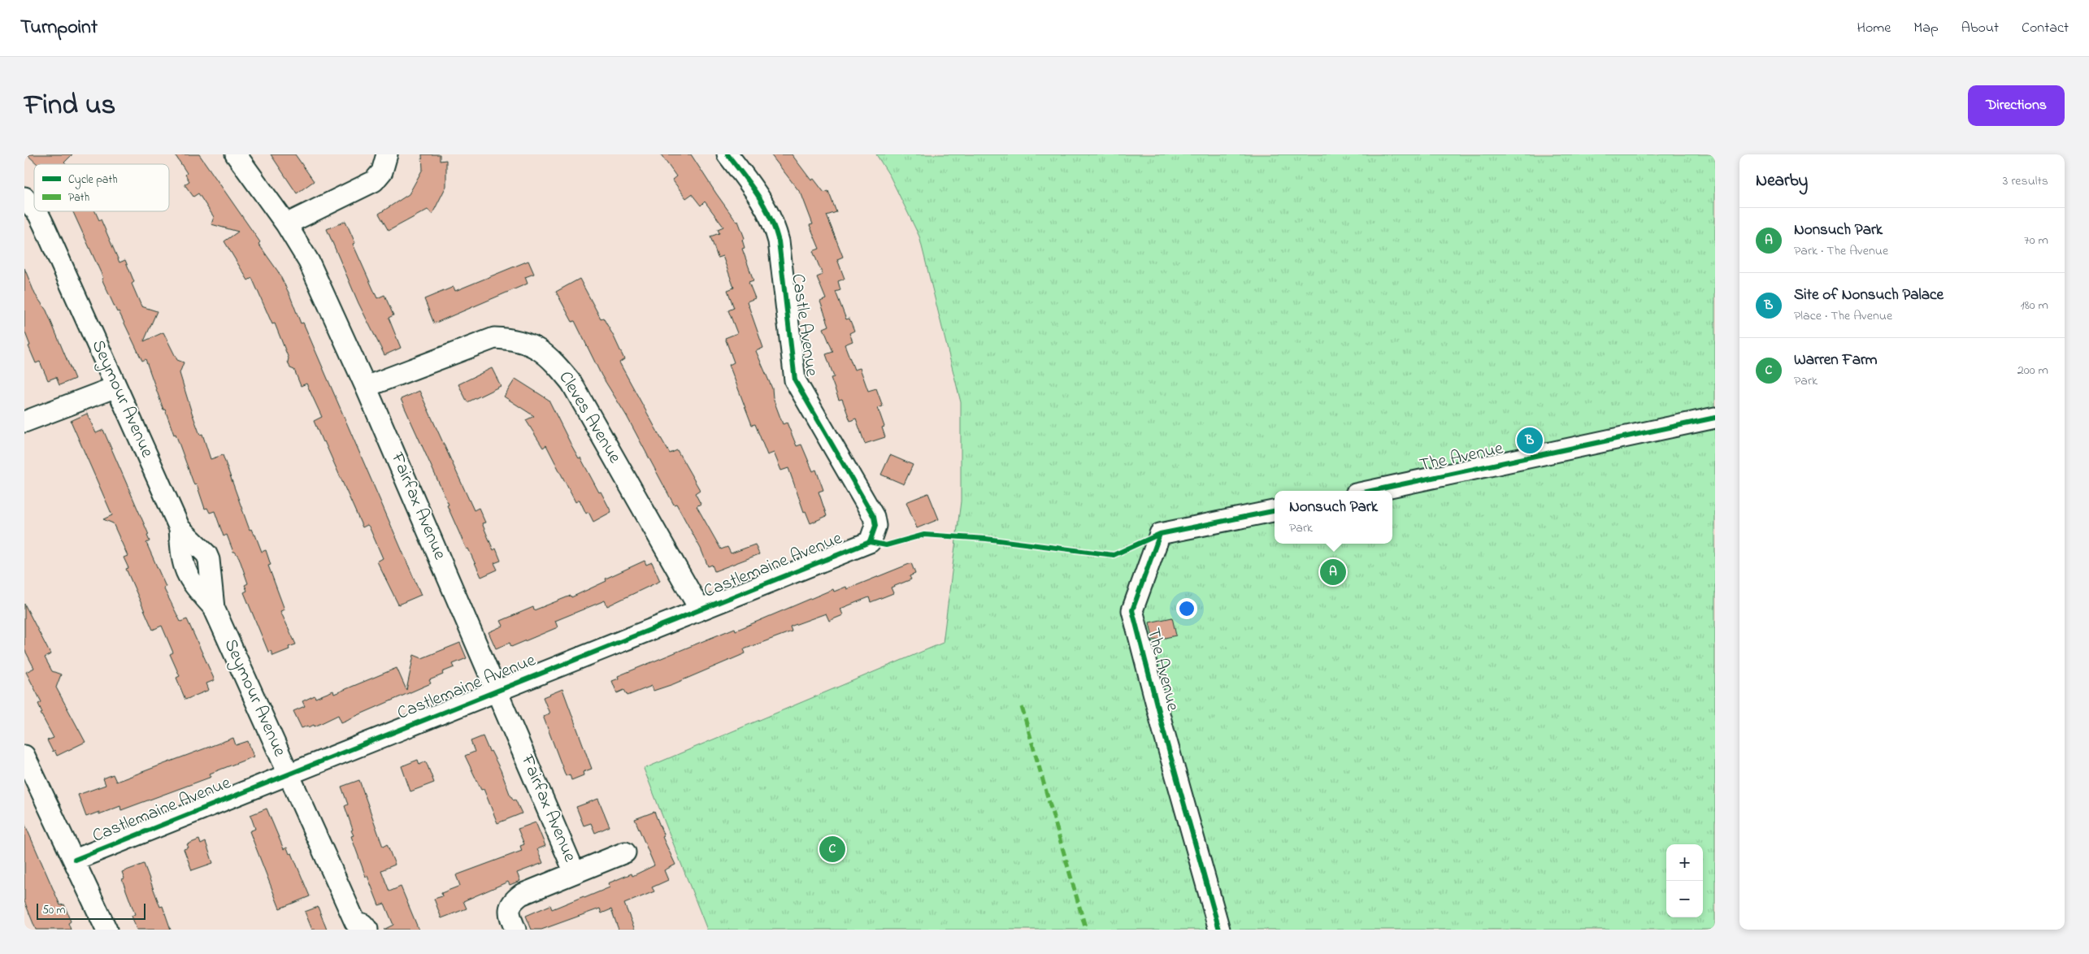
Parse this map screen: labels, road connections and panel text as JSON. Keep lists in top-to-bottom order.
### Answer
{
  "streets": {
    "street": [
      "Castle Avenue",
      "Seymour Avenue",
      "Cleves Avenue",
      "The Avenue",
      "Fairfax Avenue",
      "Castlemaine Avenue"
    ]
  },
  "crossings": [
    ["Castle Avenue", "Castlemaine Avenue"],
    ["Seymour Avenue", "Castlemaine Avenue"],
    ["Cleves Avenue", "Fairfax Avenue"],
    ["Cleves Avenue", "Castlemaine Avenue"],
    ["Fairfax Avenue", "Castlemaine Avenue"]
  ],
  "legend": ["Cycle path", "Path"],
  "scale_bar": "50 m",
  "page": {
    "header": "Turnpoint",
    "nav": [
      "Home",
      "Map",
      "About",
      "Contact"
    ],
    "title": "Find us",
    "buttons": "Directions",
    "heading": ["Nearby", "3 results"],
    "list": [
      {
        "mark": "A",
        "name": "Nonsuch Park",
        "note": "Park · The Avenue",
        "value": "70 m"
      },
      {
        "mark": "B",
        "name": "Site of Nonsuch Palace",
        "note": "Place · The Avenue",
        "value": "180 m"
      },
      {
        "mark": "C",
        "name": "Warren Farm",
        "note": "Park",
        "value": "200 m"
      }
    ],
    "pins": ["B", "A", "C"],
    "popup": ["Nonsuch Park", "Park"],
    "map_buttons": ["+", "−"],
    "scale": "50 m"
  }
}
